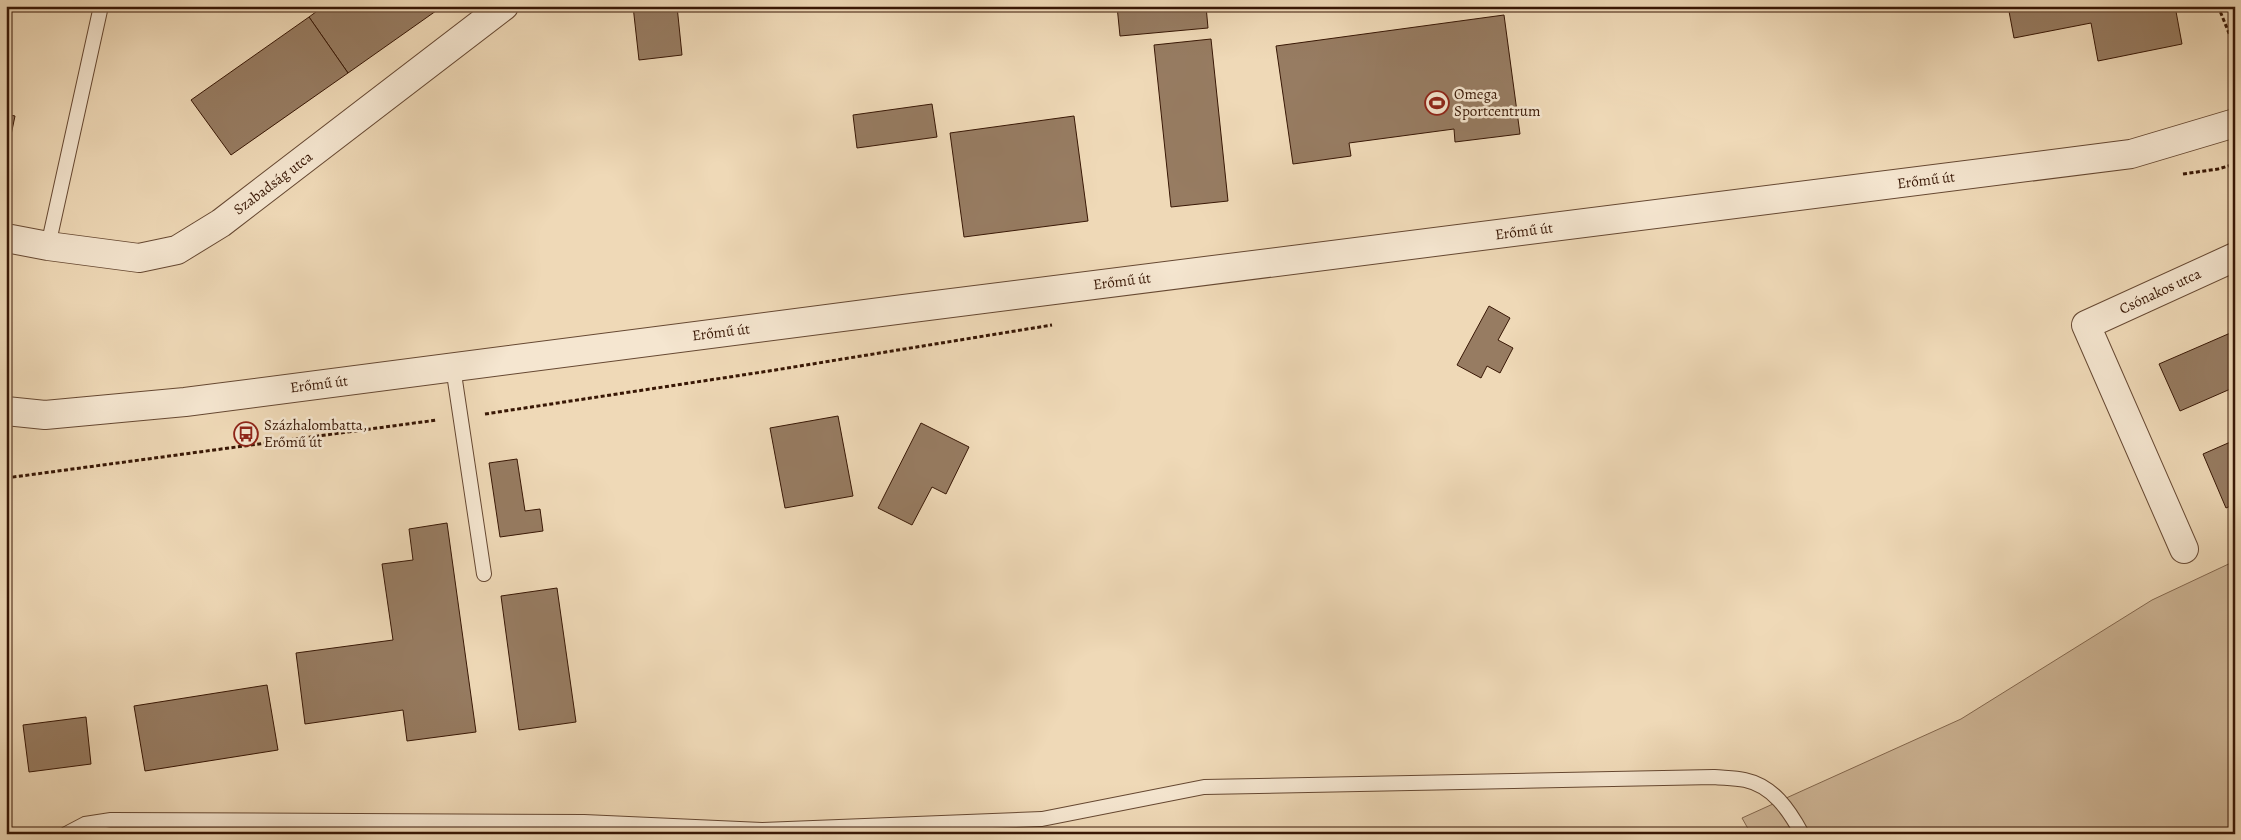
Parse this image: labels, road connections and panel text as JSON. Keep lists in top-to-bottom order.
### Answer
{
  "streets": {
    "street": ["Erőmű út", "Szabadság utca", "Csónakos utca"]
  },
  "places": {
    "sports": ["Omega Sportcentrum"],
    "bus stop": ["Százhalombatta, Erőmű út"]
  }
}
